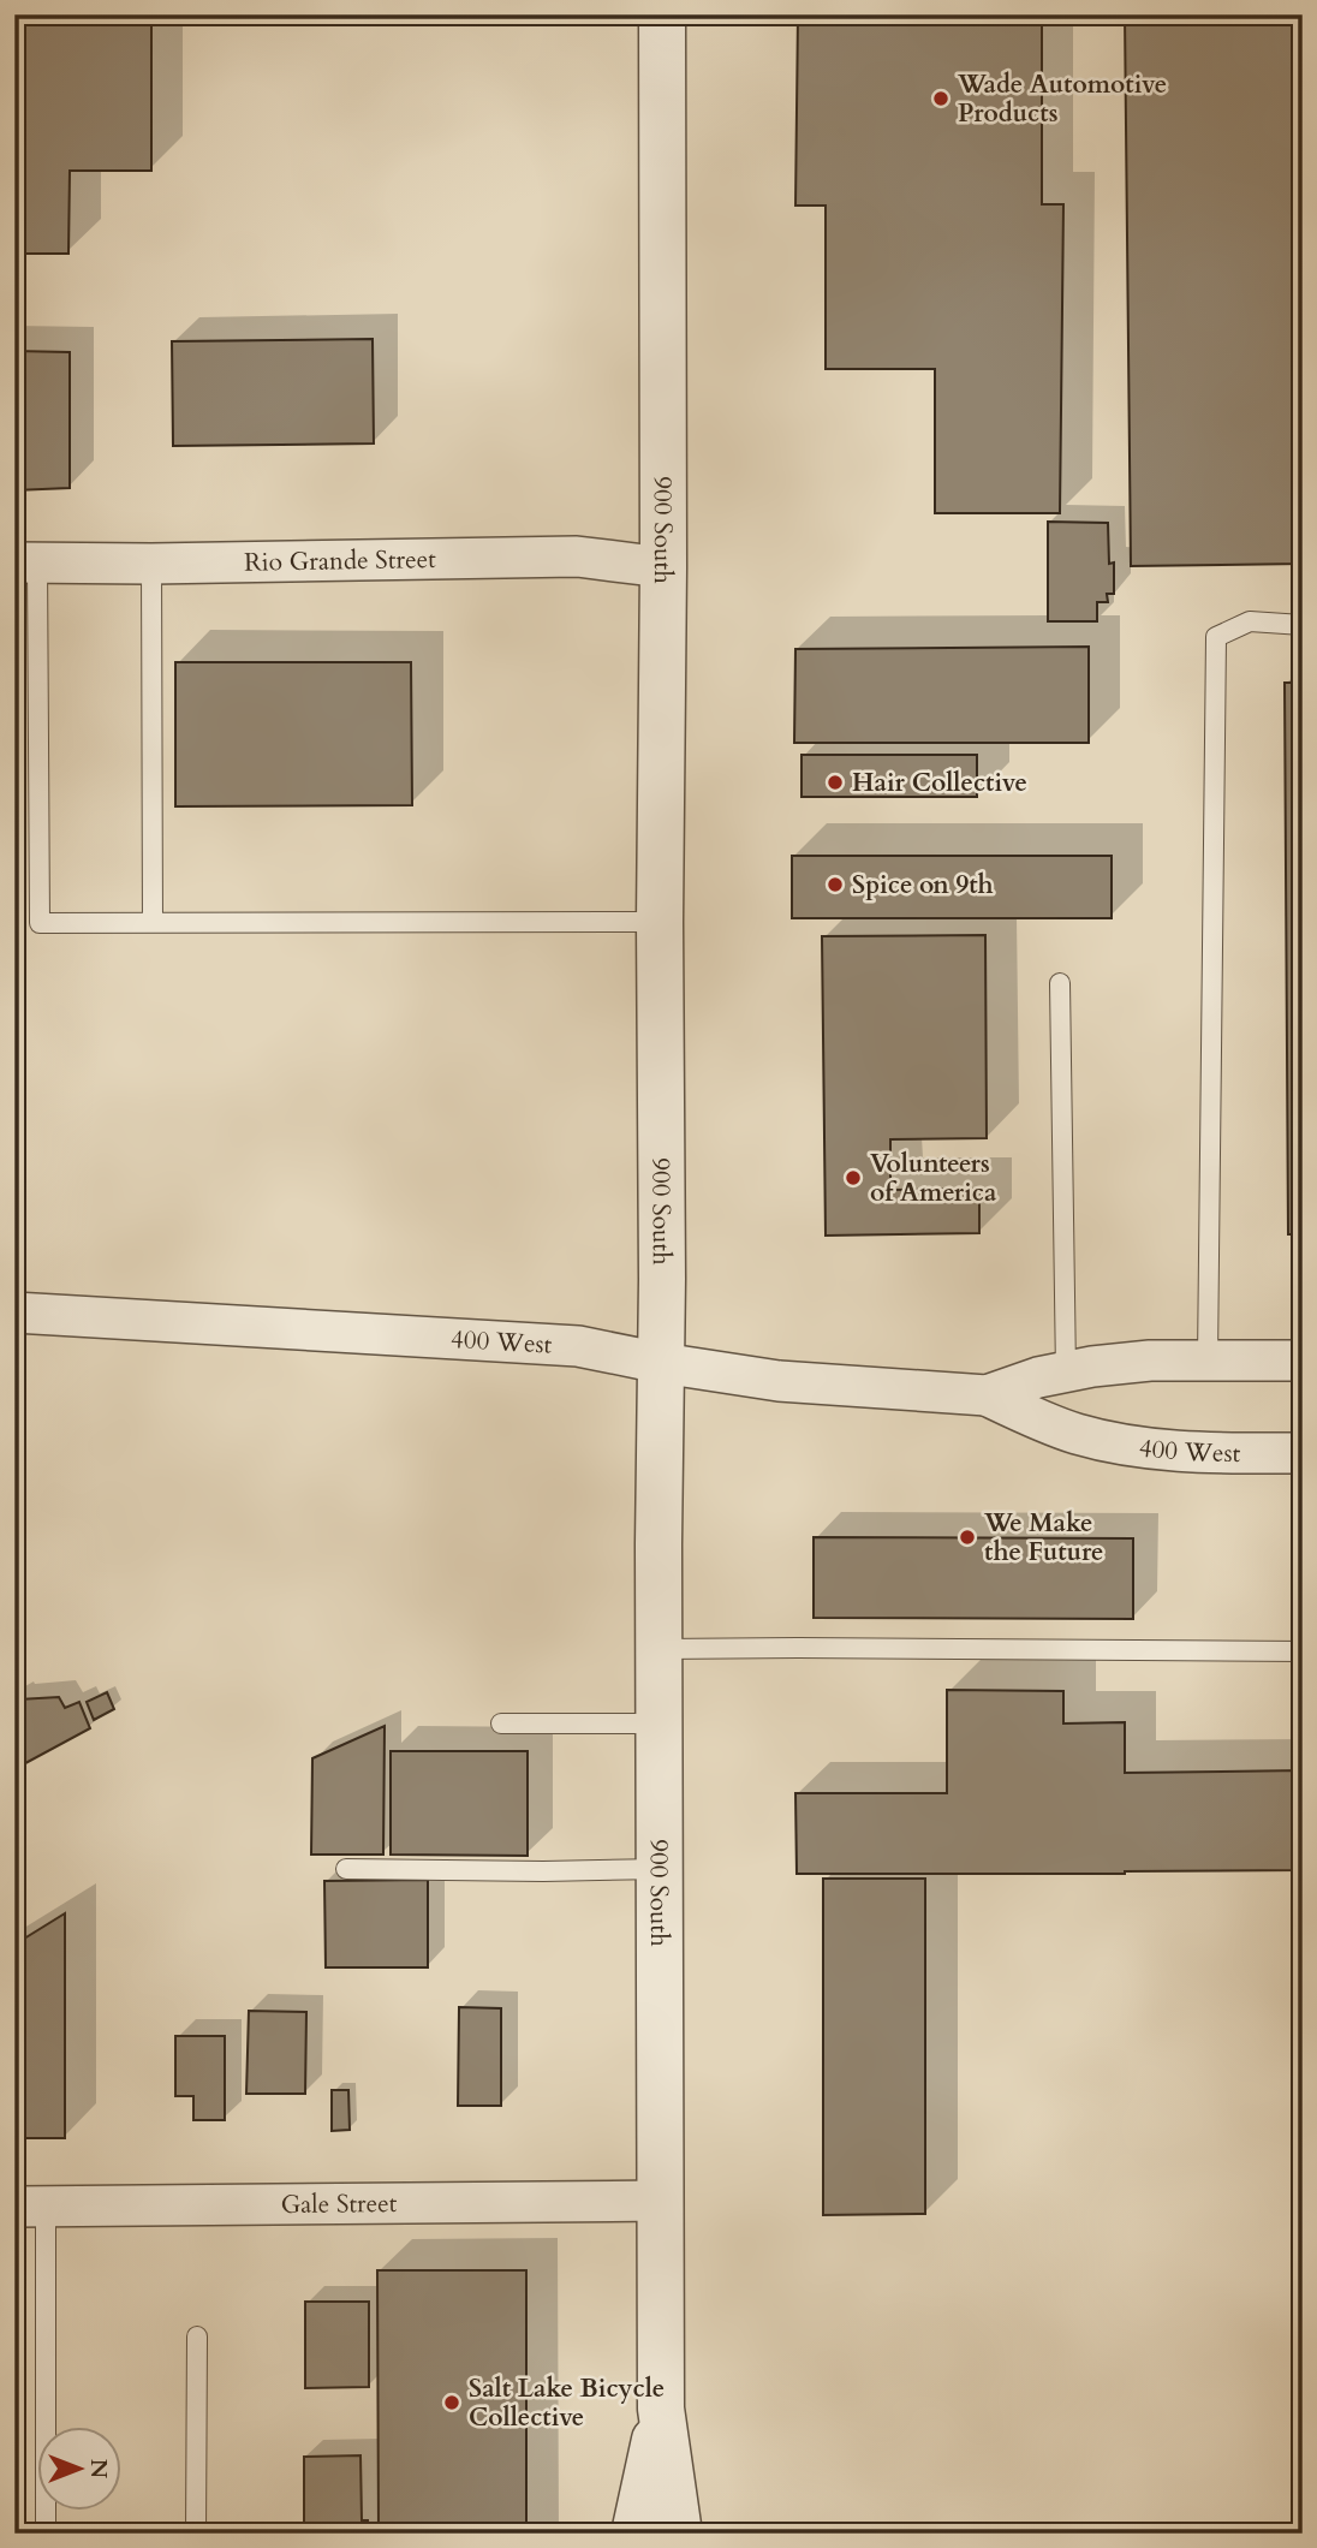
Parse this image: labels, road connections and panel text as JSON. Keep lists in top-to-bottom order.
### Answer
{
  "streets": {
    "street": [
      "900 South",
      "Rio Grande Street",
      "400 West",
      "Gale Street"
    ]
  },
  "crossings": [
    ["900 South", "Rio Grande Street"],
    ["900 South", "400 West"],
    ["900 South", "Gale Street"]
  ],
  "places": [
    "Wade Automotive Products",
    "Hair Collective",
    "Spice on 9th",
    "Volunteers of America",
    "We Make the Future",
    "Salt Lake Bicycle Collective"
  ],
  "north": "right"
}
